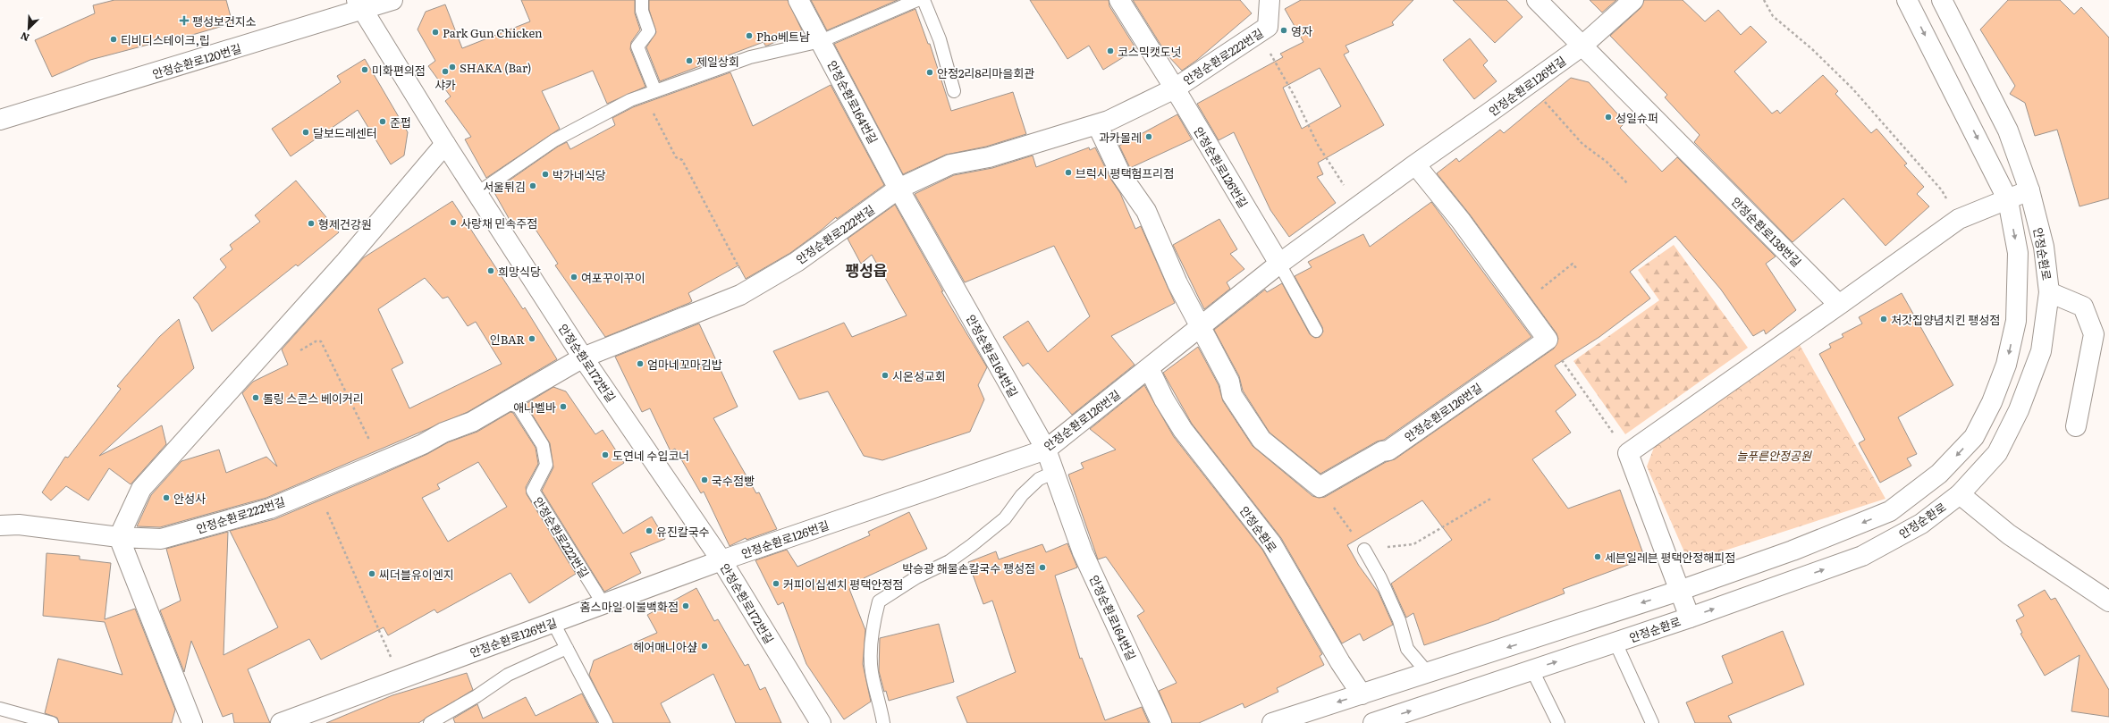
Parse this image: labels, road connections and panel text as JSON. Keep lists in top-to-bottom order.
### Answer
{
  "streets": {
    "street": [
      "안정순환로222번길",
      "안정순환로120번길",
      "안정순환로126번길",
      "안정순환로164번길",
      "안정순환로138번길",
      "안정순환로",
      "안정순환로172번길"
    ]
  },
  "crossings": [
    ["안정순환로222번길", "안정순환로126번길"],
    ["안정순환로222번길", "안정순환로164번길"],
    ["안정순환로222번길", "안정순환로172번길"],
    ["안정순환로120번길", "안정순환로172번길"],
    ["안정순환로126번길", "안정순환로164번길"],
    ["안정순환로126번길", "안정순환로138번길"],
    ["안정순환로126번길", "안정순환로"],
    ["안정순환로126번길", "안정순환로172번길"]
  ],
  "districts": ["팽성읍"],
  "parks": ["늘푸른안정공원"],
  "places": {
    "health": ["팽성보건지소"],
    "other": [
      "영자",
      "Park Gun Chicken",
      "Pho베트남",
      "티비디스테이크,립",
      "코스믹캣도넛",
      "제일상회",
      "SHAKA (Bar)",
      "미화편의점",
      "샤카",
      "안정2리8리마을회관",
      "성일슈퍼",
      "준펍",
      "달보드레센터",
      "과카몰레",
      "브럭시 평택험프리점",
      "박가네식당",
      "서울튀김",
      "사랑채 민속주점",
      "형제건강원",
      "희망식당",
      "여포꾸이꾸이",
      "처갓집양념치킨 팽성점",
      "인BAR",
      "엄마네꼬마김밥",
      "시온성교회",
      "롤링 스콘스 베이커리",
      "애나벨바",
      "도연네 수입코너",
      "국수점빵",
      "안성사",
      "유진칼국수",
      "세븐일레븐 평택안정해피점",
      "박승광 해물손칼국수 팽성점",
      "씨더블유이엔지",
      "커피이십센치 평택안정점",
      "홈스마일 이불백화점",
      "헤어매니아샾"
    ]
  },
  "north": "bottom left"
}
